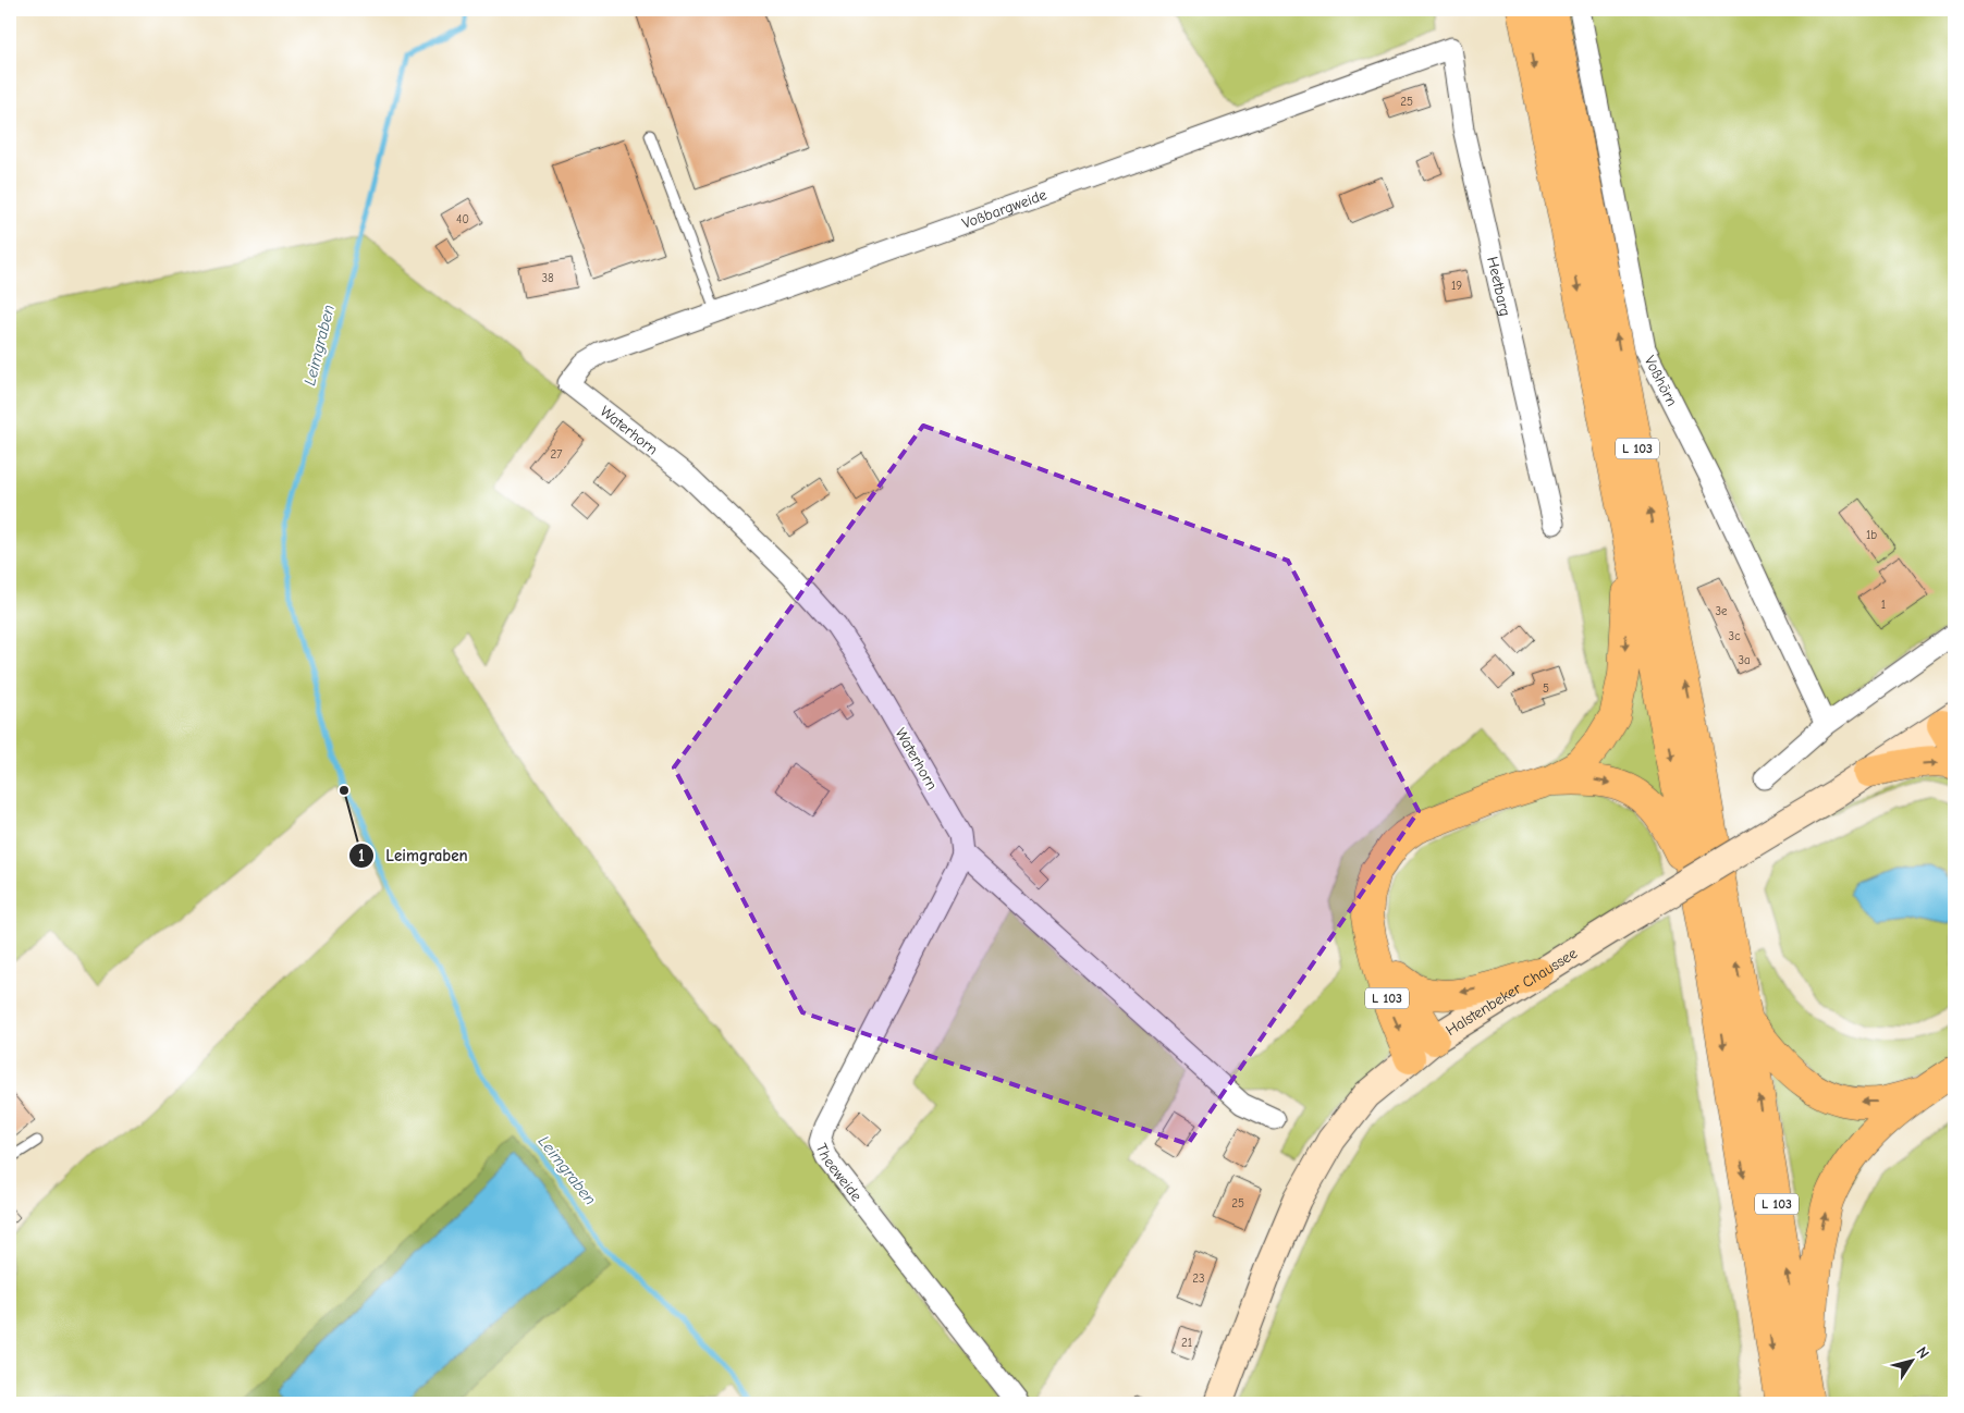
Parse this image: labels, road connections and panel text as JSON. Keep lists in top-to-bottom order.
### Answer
{
  "streets": {
    "highway": ["L 103"],
    "main road": ["Halstenbeker Chaussee"],
    "street": [
      "Voßbargweide",
      "Heetbarg",
      "Voßhörn",
      "Waterhorn",
      "Theeweide"
    ]
  },
  "crossings": [
    ["Voßbargweide", "Heetbarg"],
    ["Voßbargweide", "Waterhorn"],
    ["Waterhorn", "Theeweide"],
    ["L 103", "Halstenbeker Chaussee"]
  ],
  "water": ["Leimgraben"],
  "places": ["Leimgraben"],
  "house_numbers": [
    "25",
    "40",
    "38",
    "19",
    "27",
    "1b",
    "1",
    "3e",
    "3c",
    "3a",
    "5",
    "25",
    "23",
    "21"
  ],
  "north": "top right"
}
